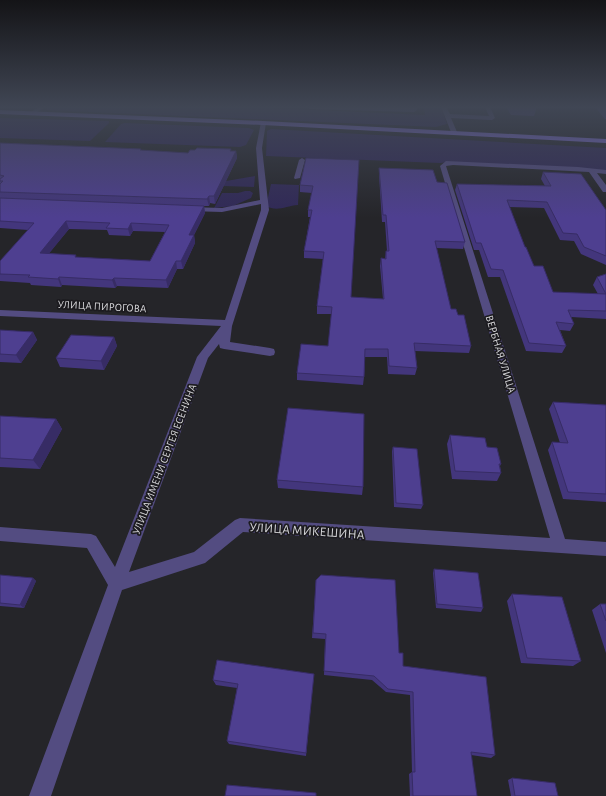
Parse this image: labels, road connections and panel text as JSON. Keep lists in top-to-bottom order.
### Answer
{
  "streets": {
    "street": [
      "УЛИЦА ПИРОГОВА",
      "ВЕРБНАЯ УЛИЦА",
      "УЛИЦА ИМЕНИ СЕРГЕЯ ЕСЕНИНА",
      "УЛИЦА МИКЕШИНА"
    ]
  },
  "crossings": [
    ["УЛИЦА ПИРОГОВА", "УЛИЦА ИМЕНИ СЕРГЕЯ ЕСЕНИНА"],
    ["ВЕРБНАЯ УЛИЦА", "УЛИЦА МИКЕШИНА"],
    ["УЛИЦА ИМЕНИ СЕРГЕЯ ЕСЕНИНА", "УЛИЦА МИКЕШИНА"]
  ]
}
